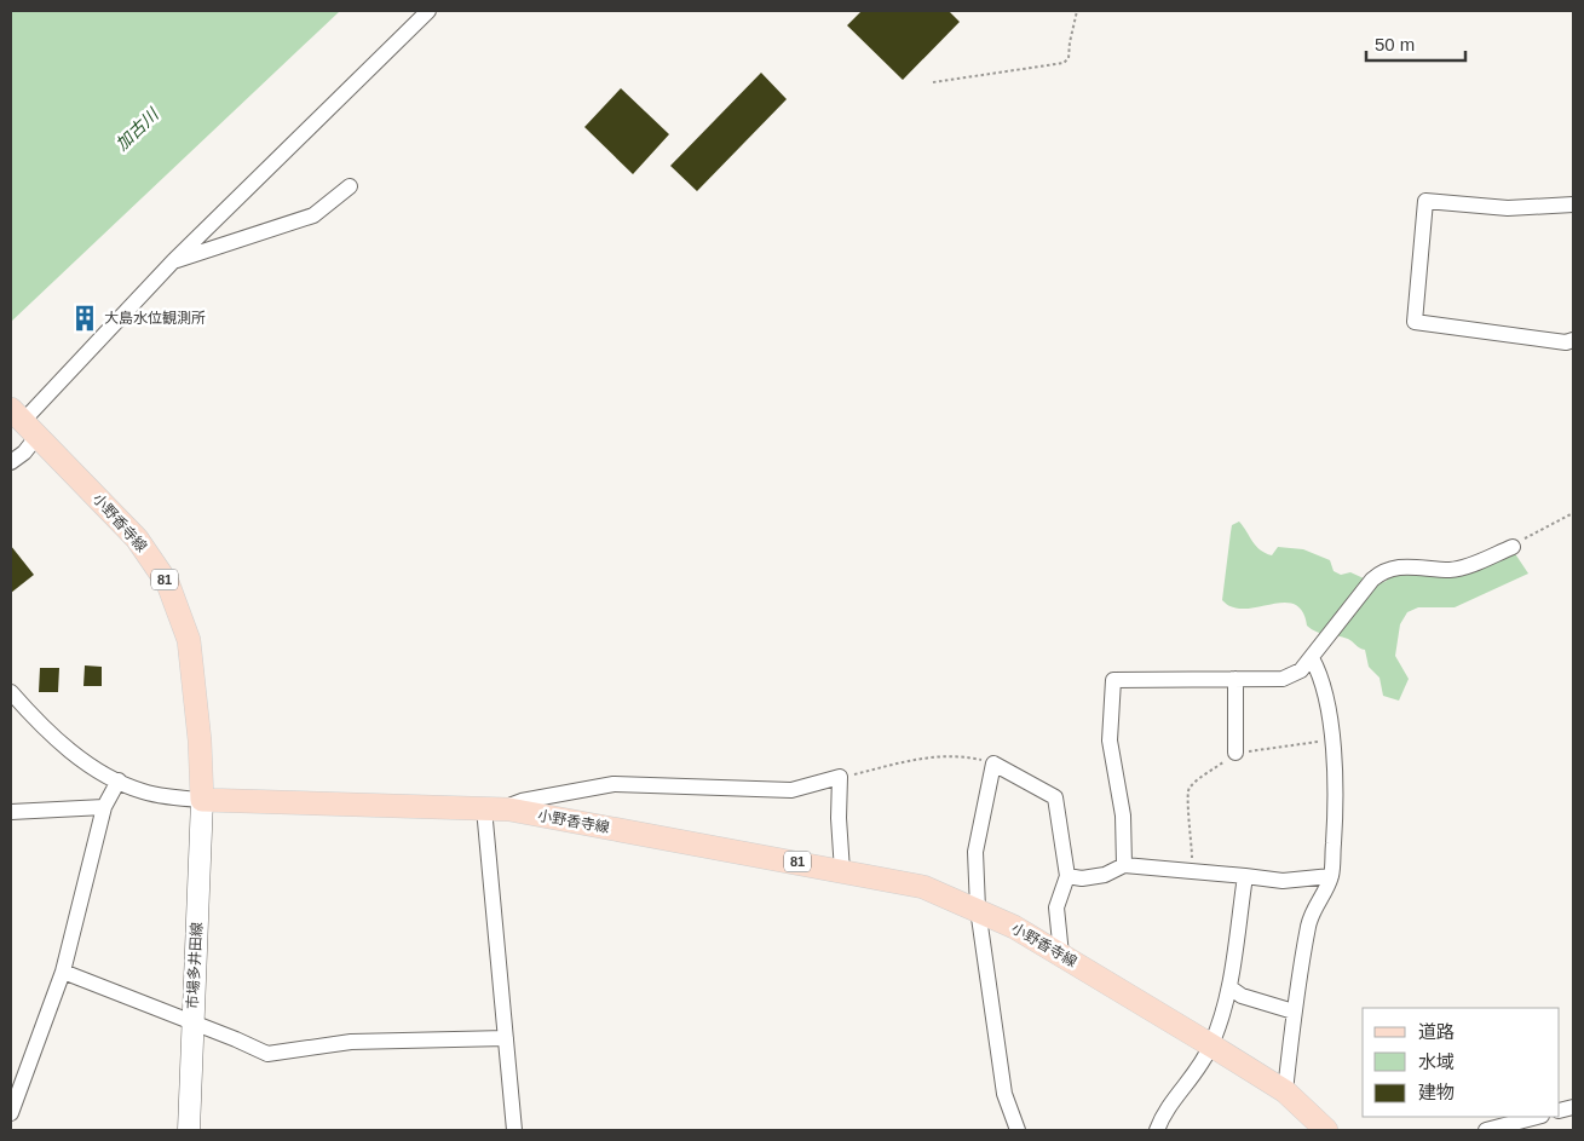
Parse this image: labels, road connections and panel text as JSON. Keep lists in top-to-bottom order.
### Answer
{
  "streets": {
    "main road": ["小野香寺線", "81", "市場多井田線"]
  },
  "crossings": [
    ["小野香寺線", "市場多井田線"]
  ],
  "water": ["加古川"],
  "places": {
    "building": ["大島水位観測所"]
  },
  "legend": ["道路", "水域", "建物"],
  "scale_bar": "50 m"
}
